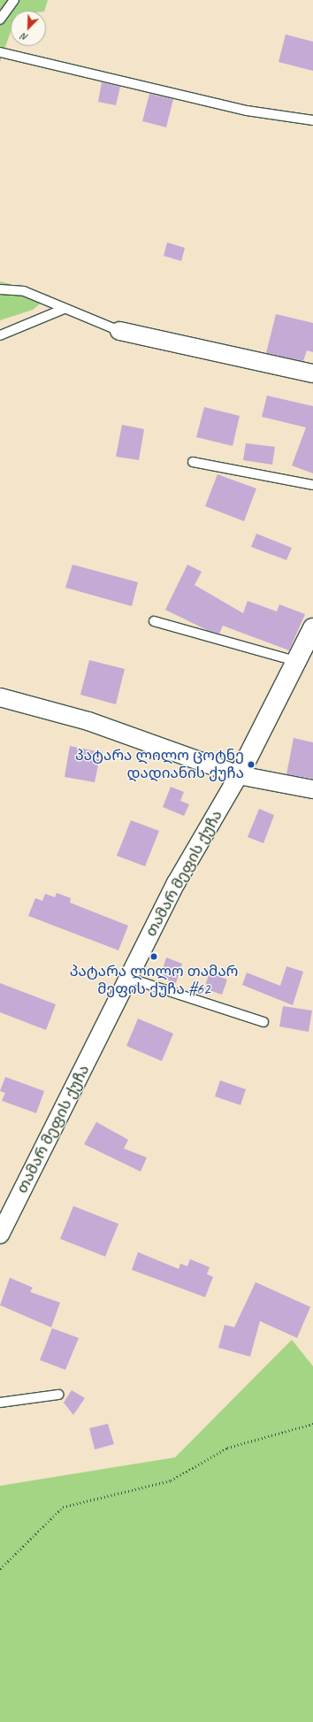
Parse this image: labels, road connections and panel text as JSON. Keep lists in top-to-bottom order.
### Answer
{
  "streets": {
    "street": ["თამარ მეფის ქუჩა"]
  },
  "places": ["პატარა ლილო ცოტნე დადიანის ქუჩა", "პატარა ლილო თამარ მეფის ქუჩა #62"],
  "north": "bottom left"
}
